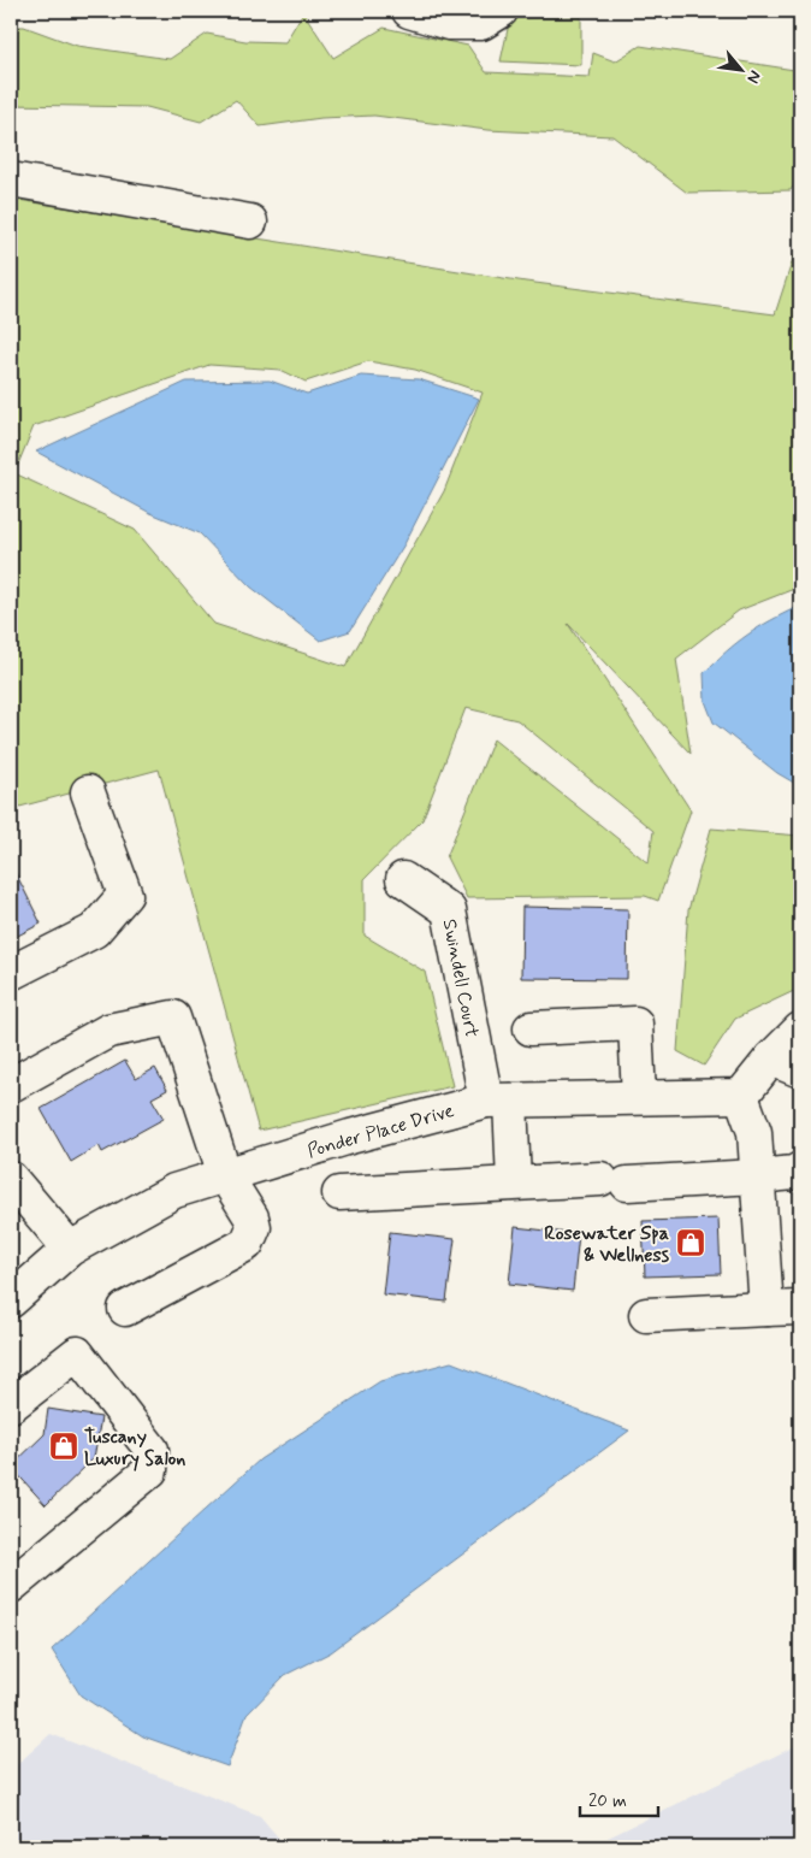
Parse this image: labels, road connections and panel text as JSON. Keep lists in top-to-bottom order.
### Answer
{
  "streets": {
    "street": ["Swindell Court", "Ponder Place Drive"]
  },
  "crossings": [
    ["Swindell Court", "Ponder Place Drive"]
  ],
  "places": {
    "shop": ["Rosewater Spa & Wellness", "Tuscany Luxury Salon"]
  },
  "scale_bar": "20 m",
  "north": "bottom right"
}
